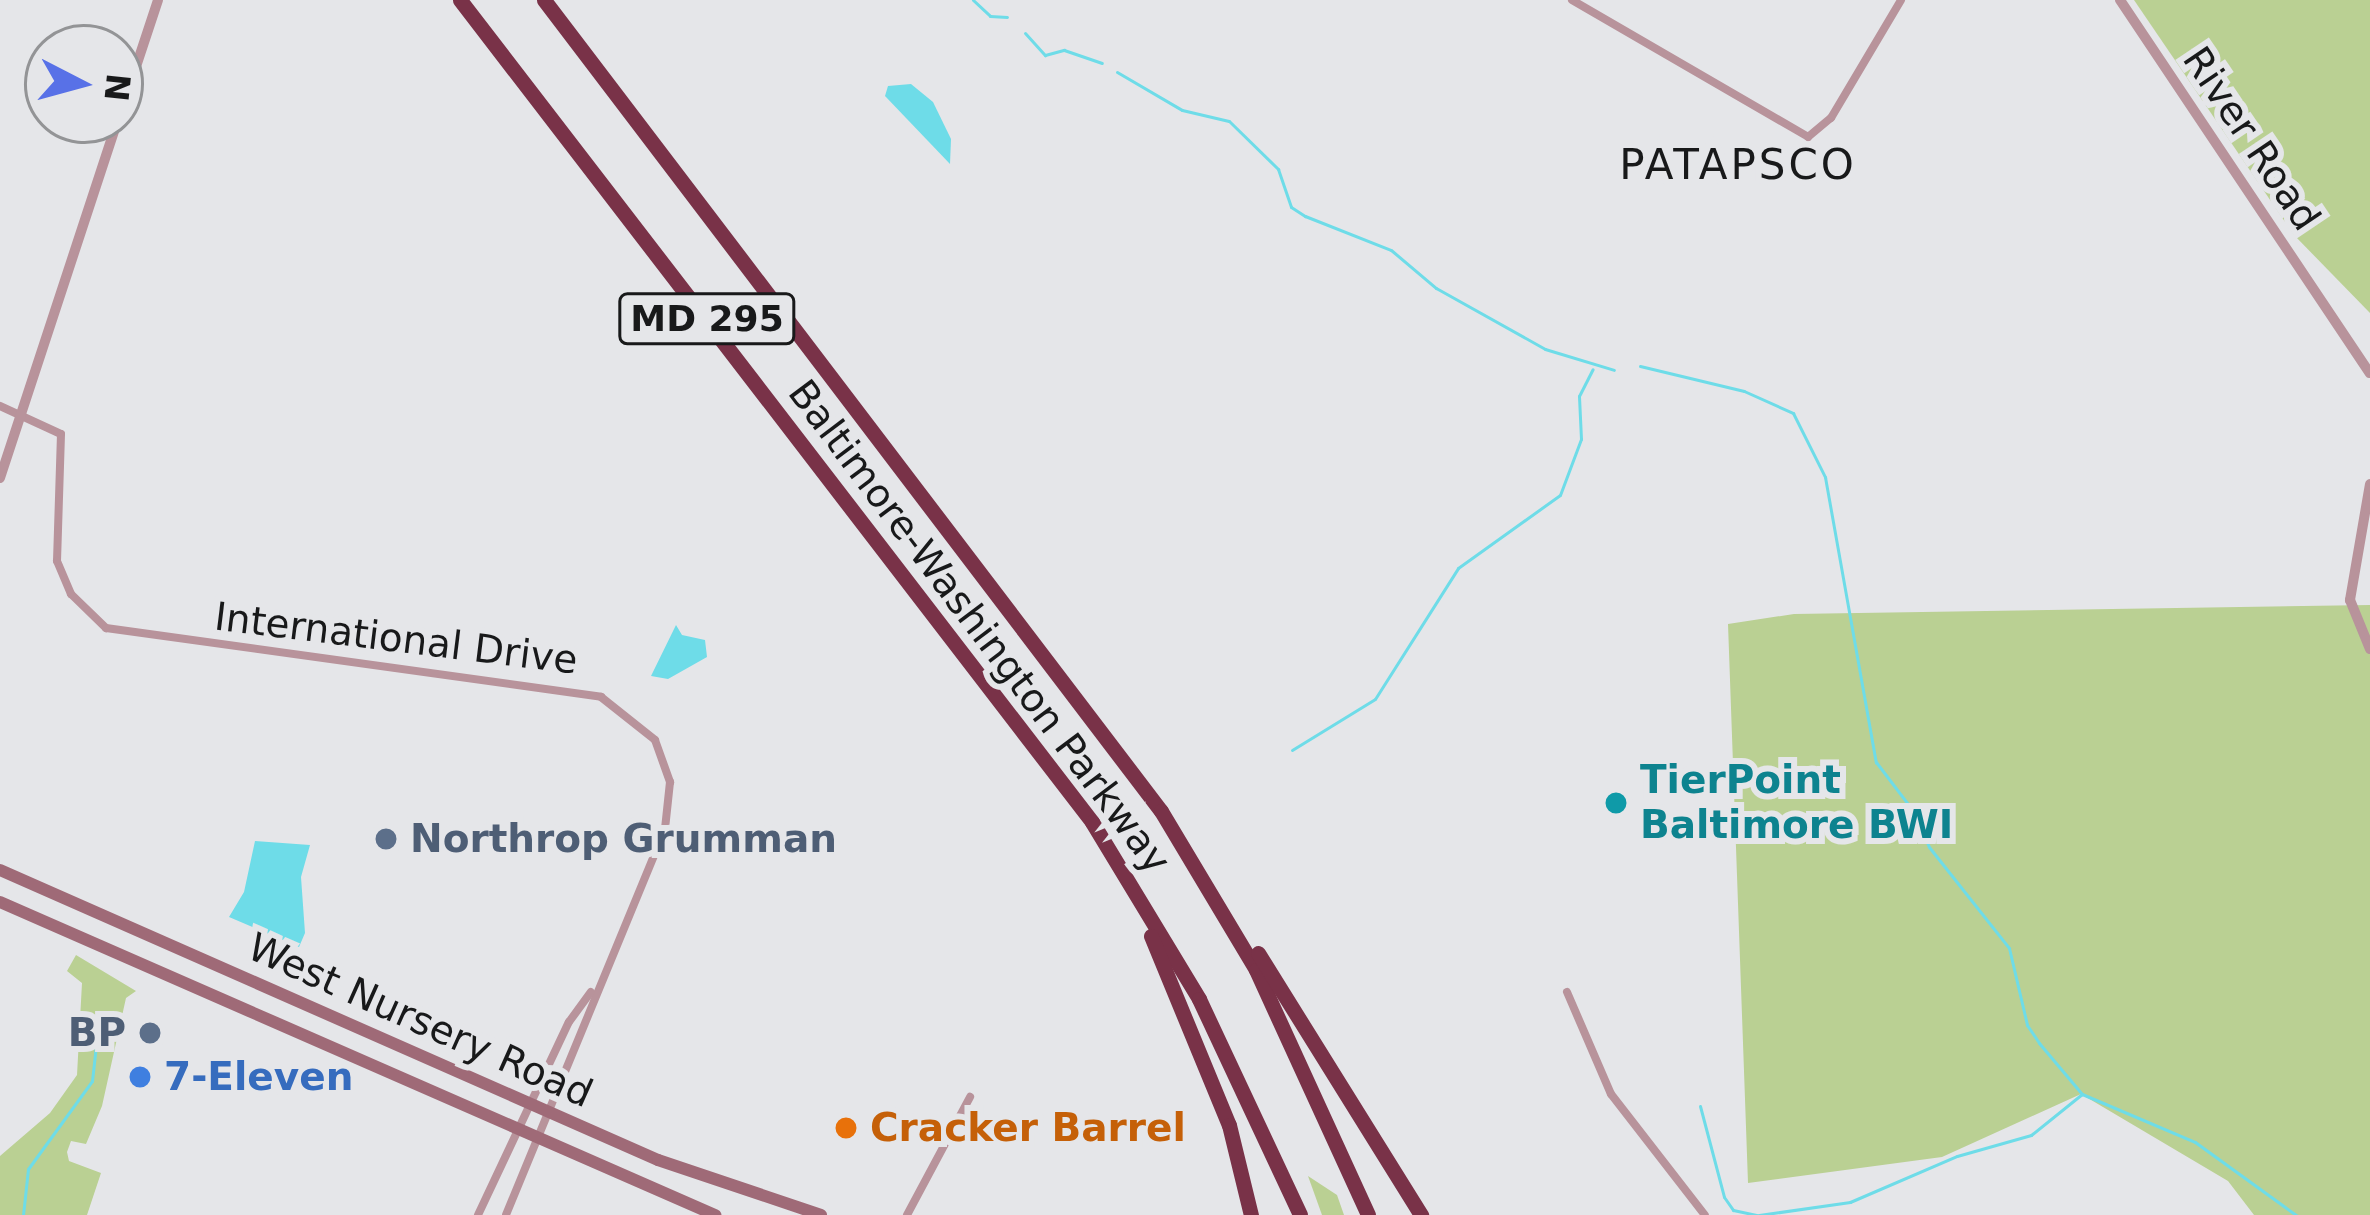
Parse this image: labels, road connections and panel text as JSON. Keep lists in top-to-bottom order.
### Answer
{
  "streets": {
    "highway": ["MD 295", "Baltimore-Washington Parkway"],
    "main road": ["West Nursery Road"],
    "street": ["River Road", "International Drive"]
  },
  "crossings": [
    ["International Drive", "West Nursery Road"]
  ],
  "districts": ["PATAPSCO"],
  "places": [
    "TierPoint Baltimore BWI",
    "Northrop Grumman",
    "BP",
    "7-Eleven",
    "Cracker Barrel"
  ],
  "north": "right"
}
